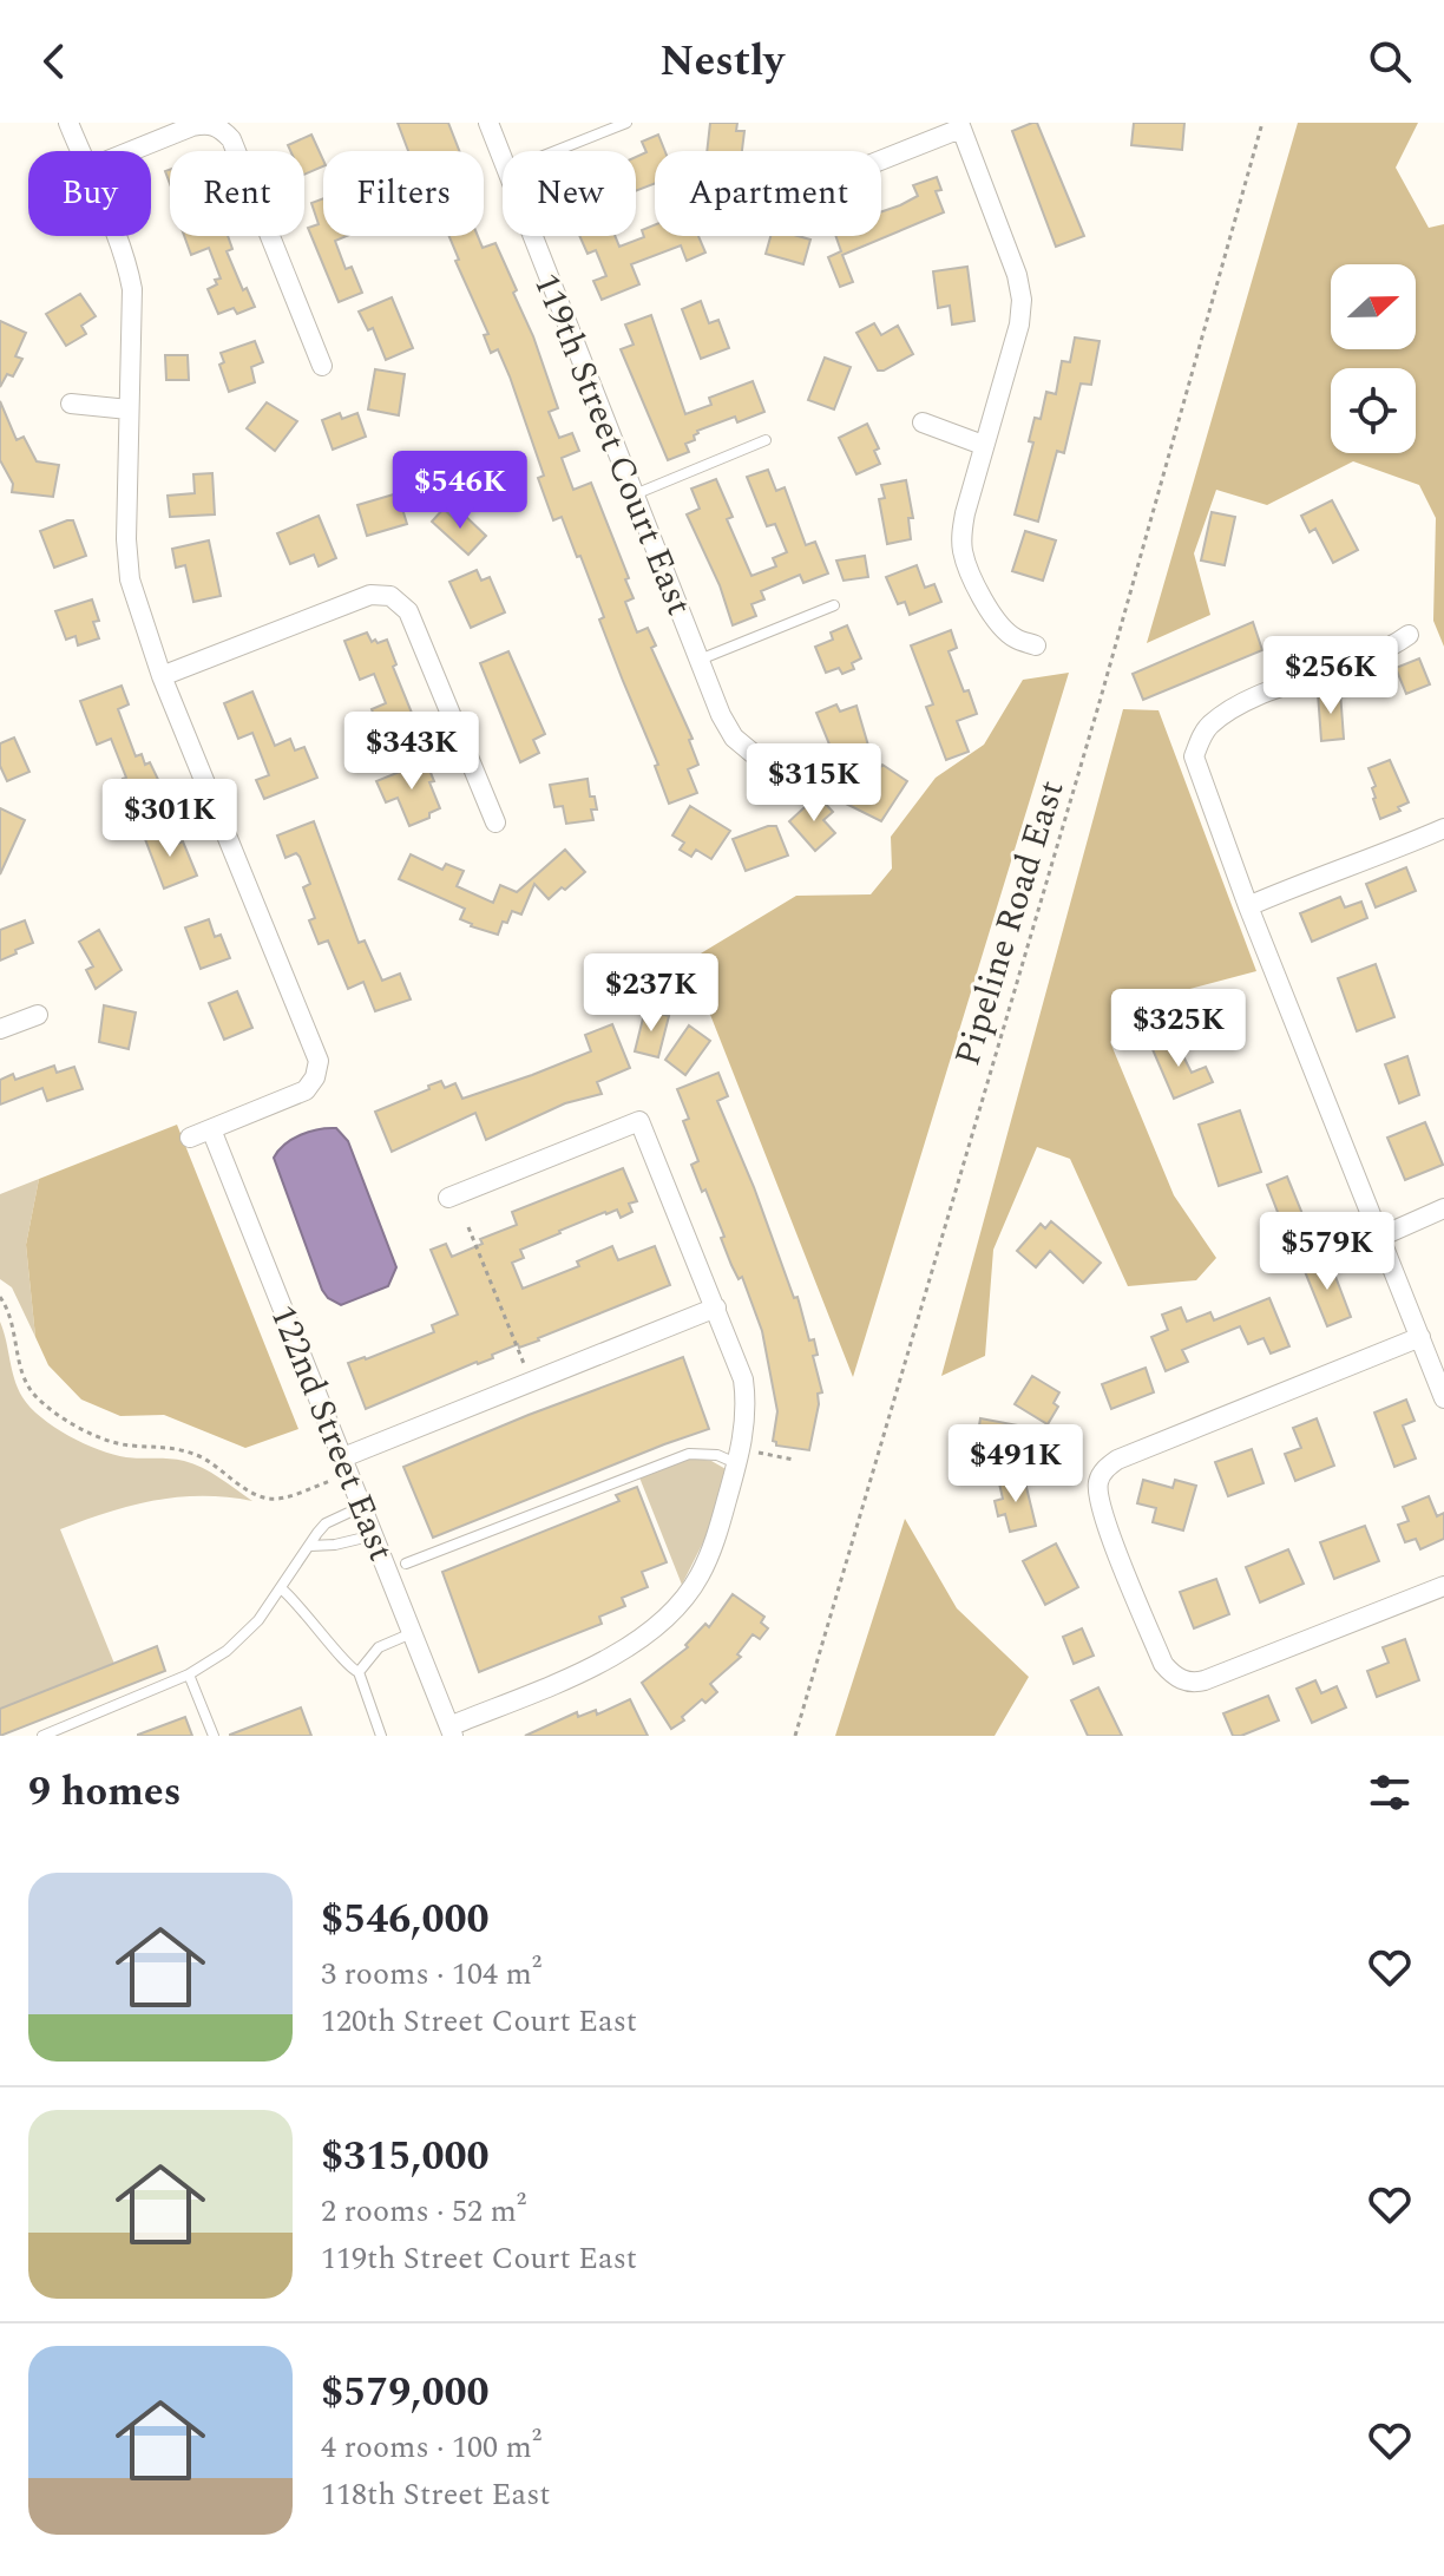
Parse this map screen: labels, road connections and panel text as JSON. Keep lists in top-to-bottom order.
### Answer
{
  "streets": {
    "street": ["119th Street Court East", "122nd Street East"],
    "path": ["Pipeline Road East"]
  },
  "north": "right",
  "page": {
    "header": "Nestly",
    "chip": [
      "Buy",
      "Rent",
      "Filters",
      "New",
      "Apartment"
    ],
    "price": [
      "$546K",
      "$256K",
      "$343K",
      "$315K",
      "$301K",
      "$237K",
      "$325K",
      "$579K",
      "$491K"
    ],
    "heading": "9 homes",
    "list": [
      {
        "name": "$546,000",
        "note": "3 rooms · 104 m² · 120th Street Court East"
      },
      {
        "name": "$315,000",
        "note": "2 rooms · 52 m² · 119th Street Court East"
      },
      {
        "name": "$579,000",
        "note": "4 rooms · 100 m² · 118th Street East"
      }
    ]
  }
}
